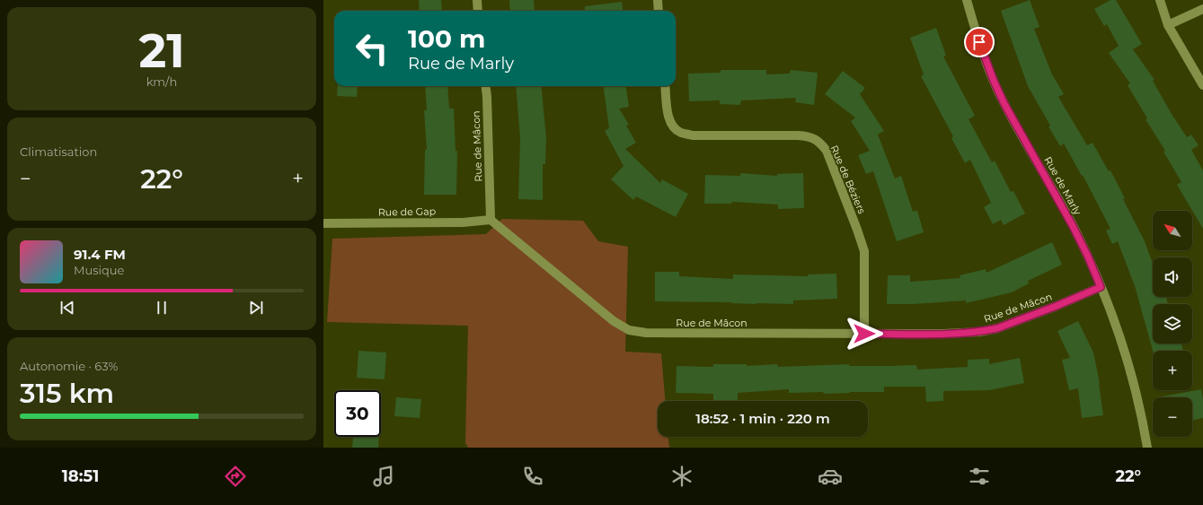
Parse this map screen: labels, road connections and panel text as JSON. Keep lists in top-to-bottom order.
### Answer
{
  "streets": {
    "street": [
      "Rue de Mâcon",
      "Rue de Béziers",
      "Rue de Marly",
      "Rue de Gap"
    ]
  },
  "crossings": [
    ["Rue de Mâcon", "Rue de Béziers"],
    ["Rue de Mâcon", "Rue de Marly"],
    ["Rue de Mâcon", "Rue de Gap"]
  ],
  "north": "top left",
  "page": {
    "tile": [
      ["21", "km/h"],
      "Climatisation",
      ["Autonomie · 63%", "315 km"]
    ],
    "turn": ["100 m", "Rue de Marly"],
    "heat": ["−", "22°", "+"],
    "map_buttons": ["+", "−"],
    "song": ["91.4 FM", "Musique"],
    "limit": "30",
    "trip": "18:52 · 1 min · 220 m",
    "tabs": ["18:51", "22°"]
  }
}
